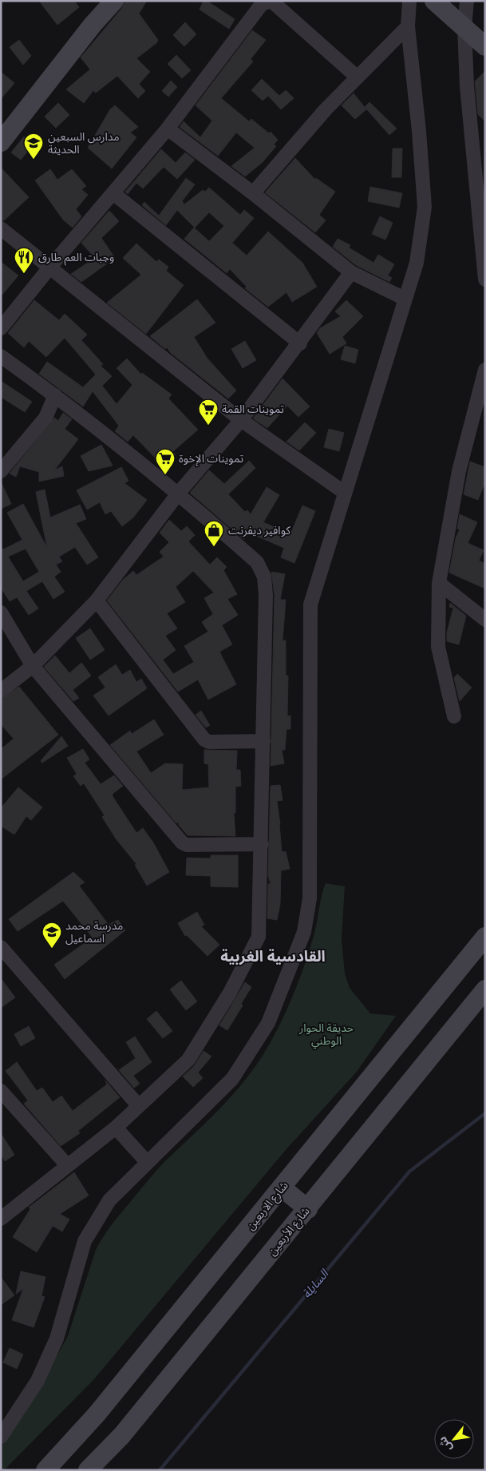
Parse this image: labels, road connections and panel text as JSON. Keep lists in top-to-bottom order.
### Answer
{
  "streets": {
    "main road": ["شارع الاربعين", "شارع الأربعين"]
  },
  "districts": ["القادسية الغربية"],
  "water": ["السايلة"],
  "parks": ["حديقة الحوار الوطني"],
  "places": {
    "school or university": ["مدارس السبعين الحديثة", "مدرسة محمد اسماعيل"],
    "restaurant": ["وجبات العم طارق"],
    "supermarket": ["تموينات القمة", "تموينات الإخوة"],
    "shop": ["كوافير ديفرنت"]
  },
  "north": "bottom left"
}
